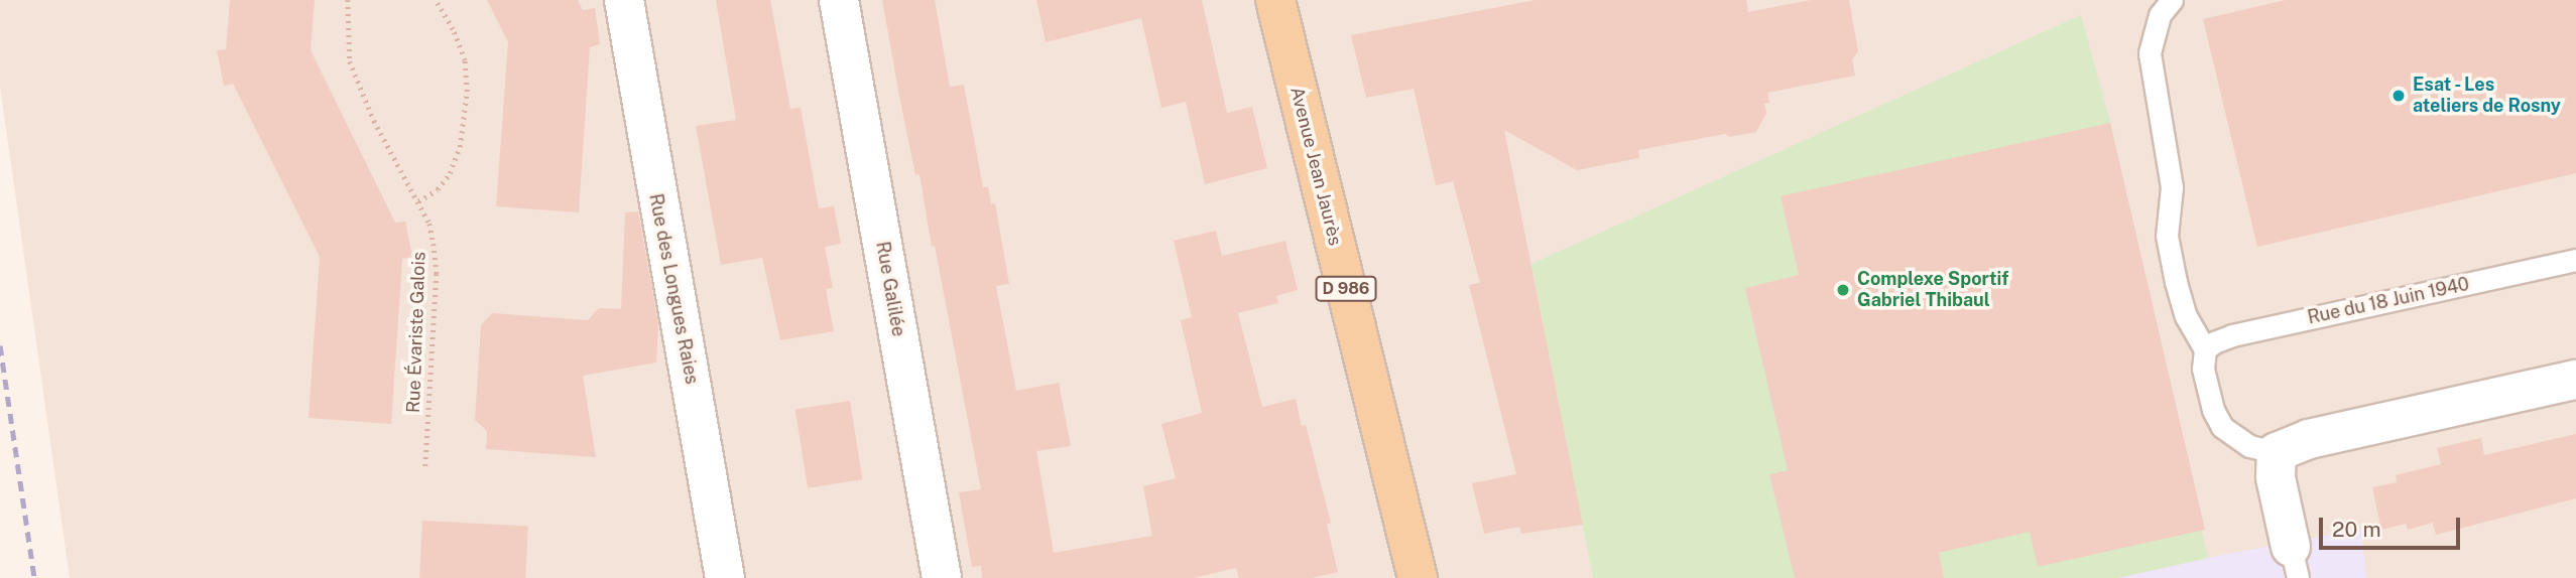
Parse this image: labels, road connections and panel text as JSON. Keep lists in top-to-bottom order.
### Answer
{
  "streets": {
    "main road": ["Avenue Jean Jaurès", "D 986"],
    "street": ["Rue des Longues Raies", "Rue Galilée"],
    "lane": ["Rue du 18 Juin 1940"],
    "path": ["Rue Évariste Galois"]
  },
  "places": ["Esat - Les ateliers de Rosny", "Complexe Sportif Gabriel Thibaul"],
  "scale_bar": "20 m"
}
